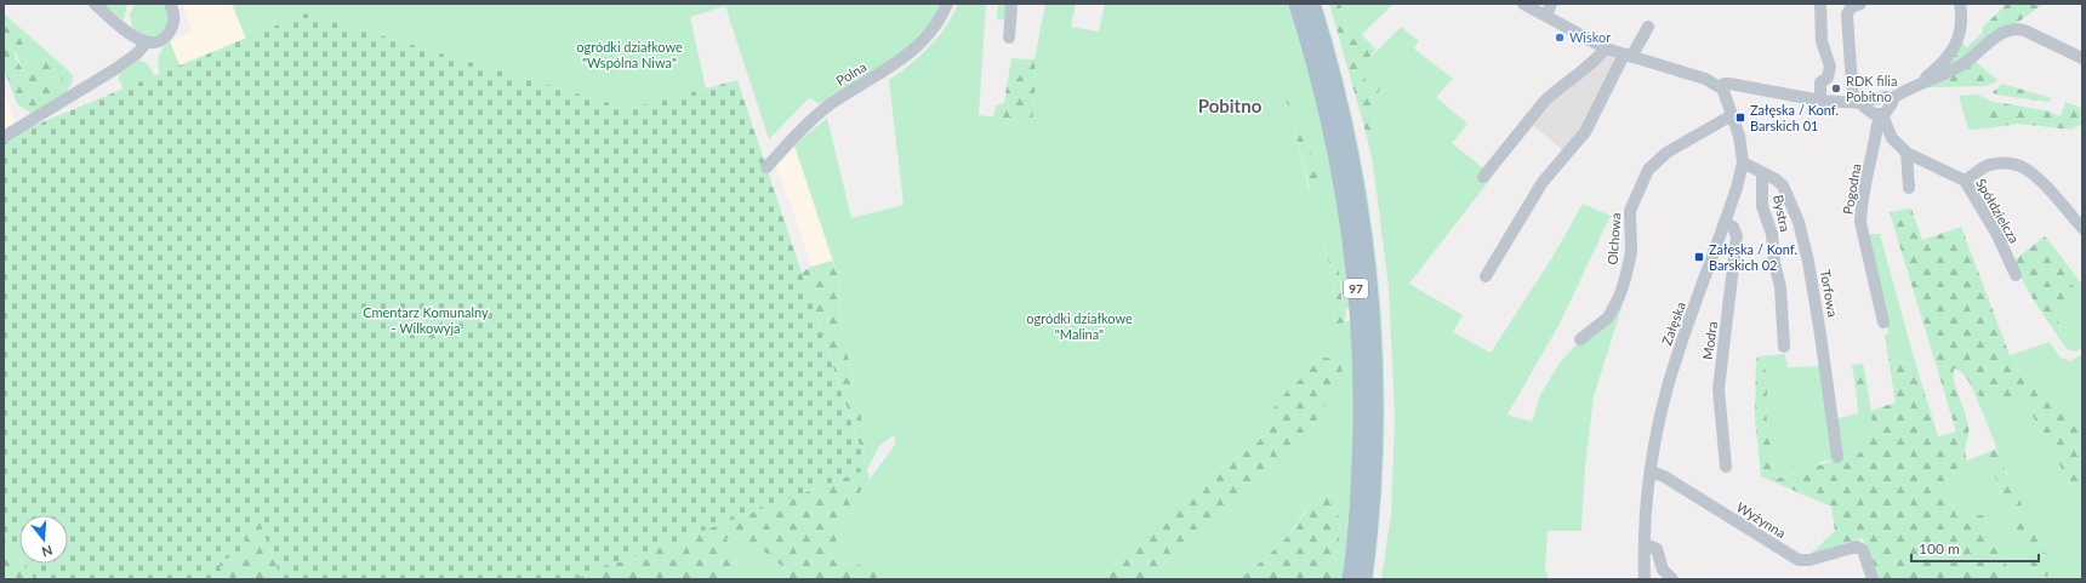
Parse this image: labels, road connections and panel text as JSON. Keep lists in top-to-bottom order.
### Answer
{
  "streets": {
    "main road": ["97"],
    "street": [
      "Polna",
      "Pogodna",
      "Spółdzielcza",
      "Bystra",
      "Olchowa",
      "Torfowa",
      "Załęska",
      "Modra",
      "Wyżynna"
    ]
  },
  "crossings": [
    ["Pogodna", "Spółdzielcza"],
    ["Bystra", "Torfowa"],
    ["Olchowa", "Załęska"],
    ["Torfowa", "Załęska"],
    ["Załęska", "Modra"],
    ["Załęska", "Wyżynna"]
  ],
  "districts": ["Pobitno"],
  "parks": ["ogródki działkowe \"Wspólna Niwa\"", "Cmentarz Komunalny - Wilkowyja", "ogródki działkowe \"Malina\""],
  "places": {
    "other": ["Wiskor", "RDK filia Pobitno"],
    "transit": ["Załęska / Konf. Barskich 01", "Załęska / Konf. Barskich 02"]
  },
  "scale_bar": "100 m",
  "north": "bottom"
}
